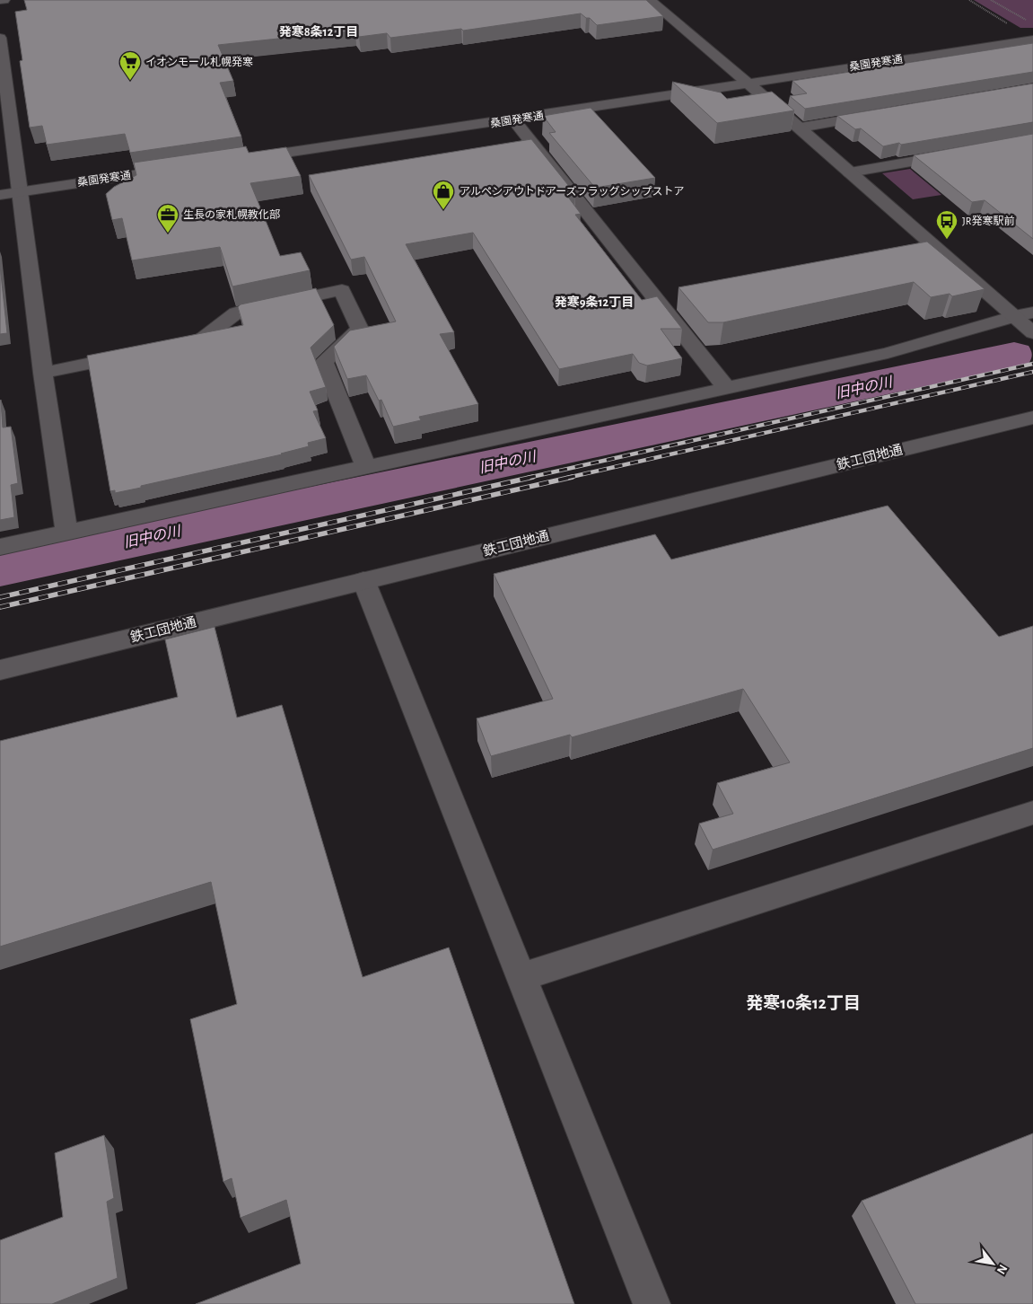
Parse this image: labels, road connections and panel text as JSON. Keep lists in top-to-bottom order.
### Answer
{
  "streets": {
    "street": ["桑園発寒通", "鉄工団地通"]
  },
  "districts": ["発寒8条12丁目", "発寒9条12丁目", "発寒10条12丁目"],
  "water": ["旧中の川"],
  "places": {
    "supermarket": ["イオンモール札幌発寒"],
    "shop": ["アルペンアウトドアーズフラッグシップストア"],
    "office": ["生長の家札幌教化部"],
    "bus stop": ["JR発寒駅前"]
  },
  "north": "bottom right"
}
